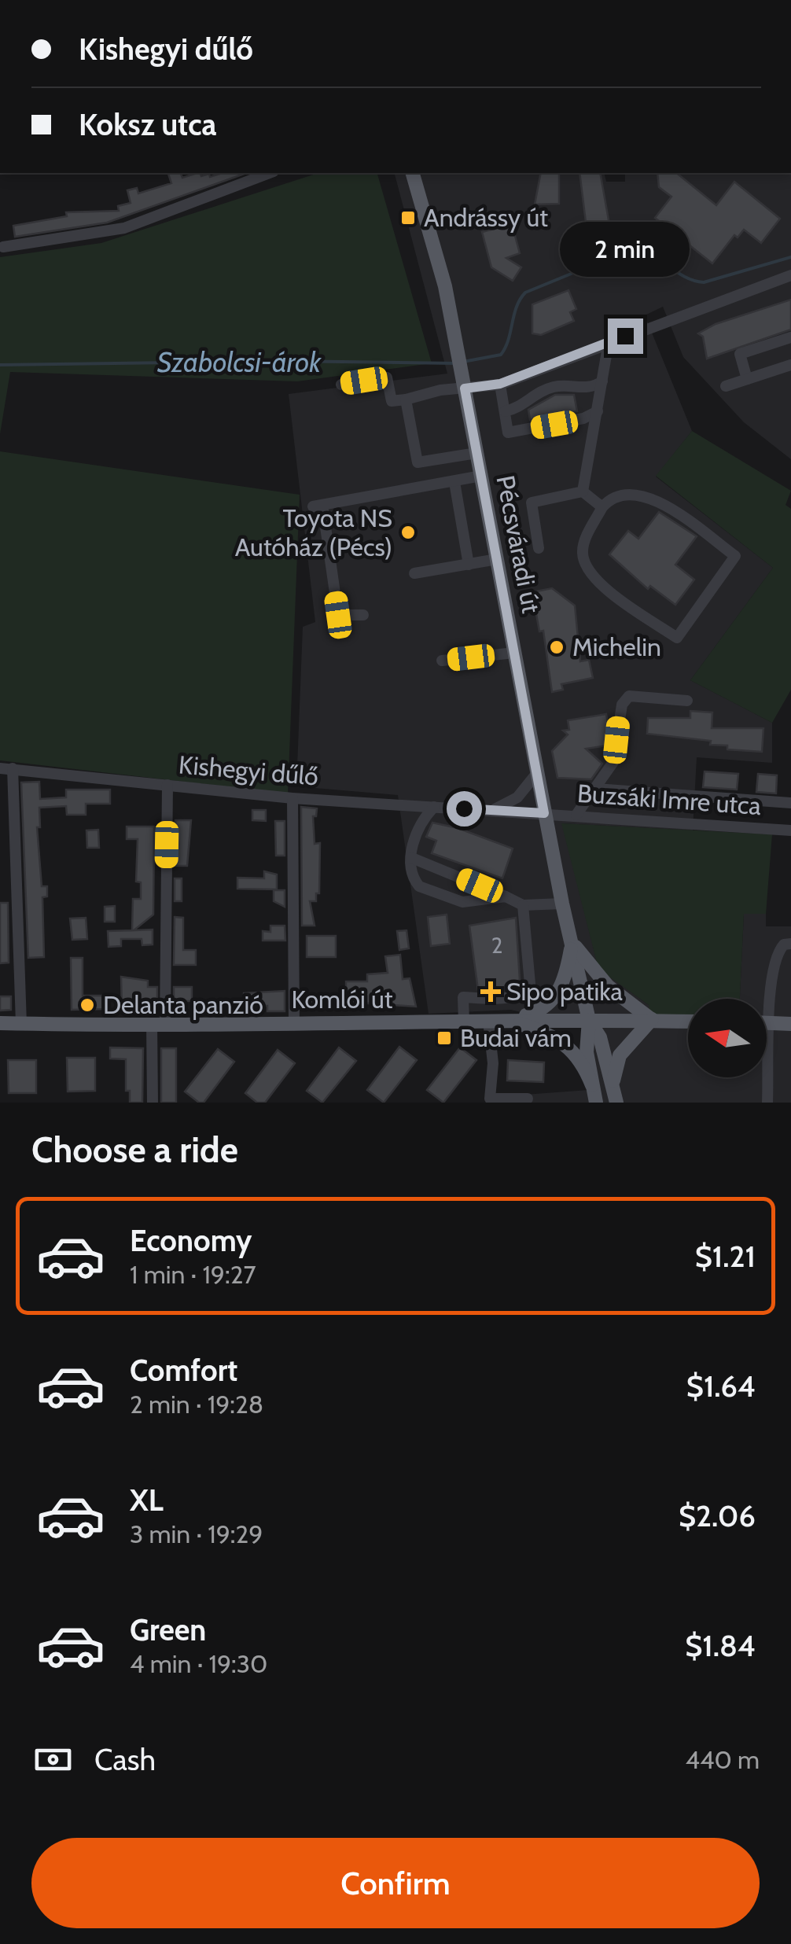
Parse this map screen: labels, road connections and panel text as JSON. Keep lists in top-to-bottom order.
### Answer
{
  "streets": {
    "main road": ["Pécsváradi út", "Komlói út"],
    "street": ["Kishegyi dűlő", "Buzsáki Imre utca"]
  },
  "crossings": [
    ["Pécsváradi út", "Kishegyi dűlő"],
    ["Pécsváradi út", "Buzsáki Imre utca"],
    ["Pécsváradi út", "Komlói út"],
    ["Kishegyi dűlő", "Buzsáki Imre utca"]
  ],
  "water": ["Szabolcsi-árok"],
  "places": {
    "transit": ["Andrássy út", "Budai vám"],
    "other": ["Toyota NS Autóház (Pécs)", "Michelin", "Delanta panzió"],
    "health": ["Sipo patika"]
  },
  "house_numbers": ["2"],
  "north": "left",
  "page": {
    "banner": ["Kishegyi dűlő", "Koksz utca"],
    "bubble": "2 min",
    "heading": "Choose a ride",
    "list": [
      {
        "name": "Economy",
        "note": "1 min · 19:27",
        "value": "$1.21"
      },
      {
        "name": "Comfort",
        "note": "2 min · 19:28",
        "value": "$1.64"
      },
      {
        "name": "XL",
        "note": "3 min · 19:29",
        "value": "$2.06"
      },
      {
        "name": "Green",
        "note": "4 min · 19:30",
        "value": "$1.84"
      }
    ],
    "pay": ["Cash", "440 m"],
    "buttons": "Confirm"
  }
}
